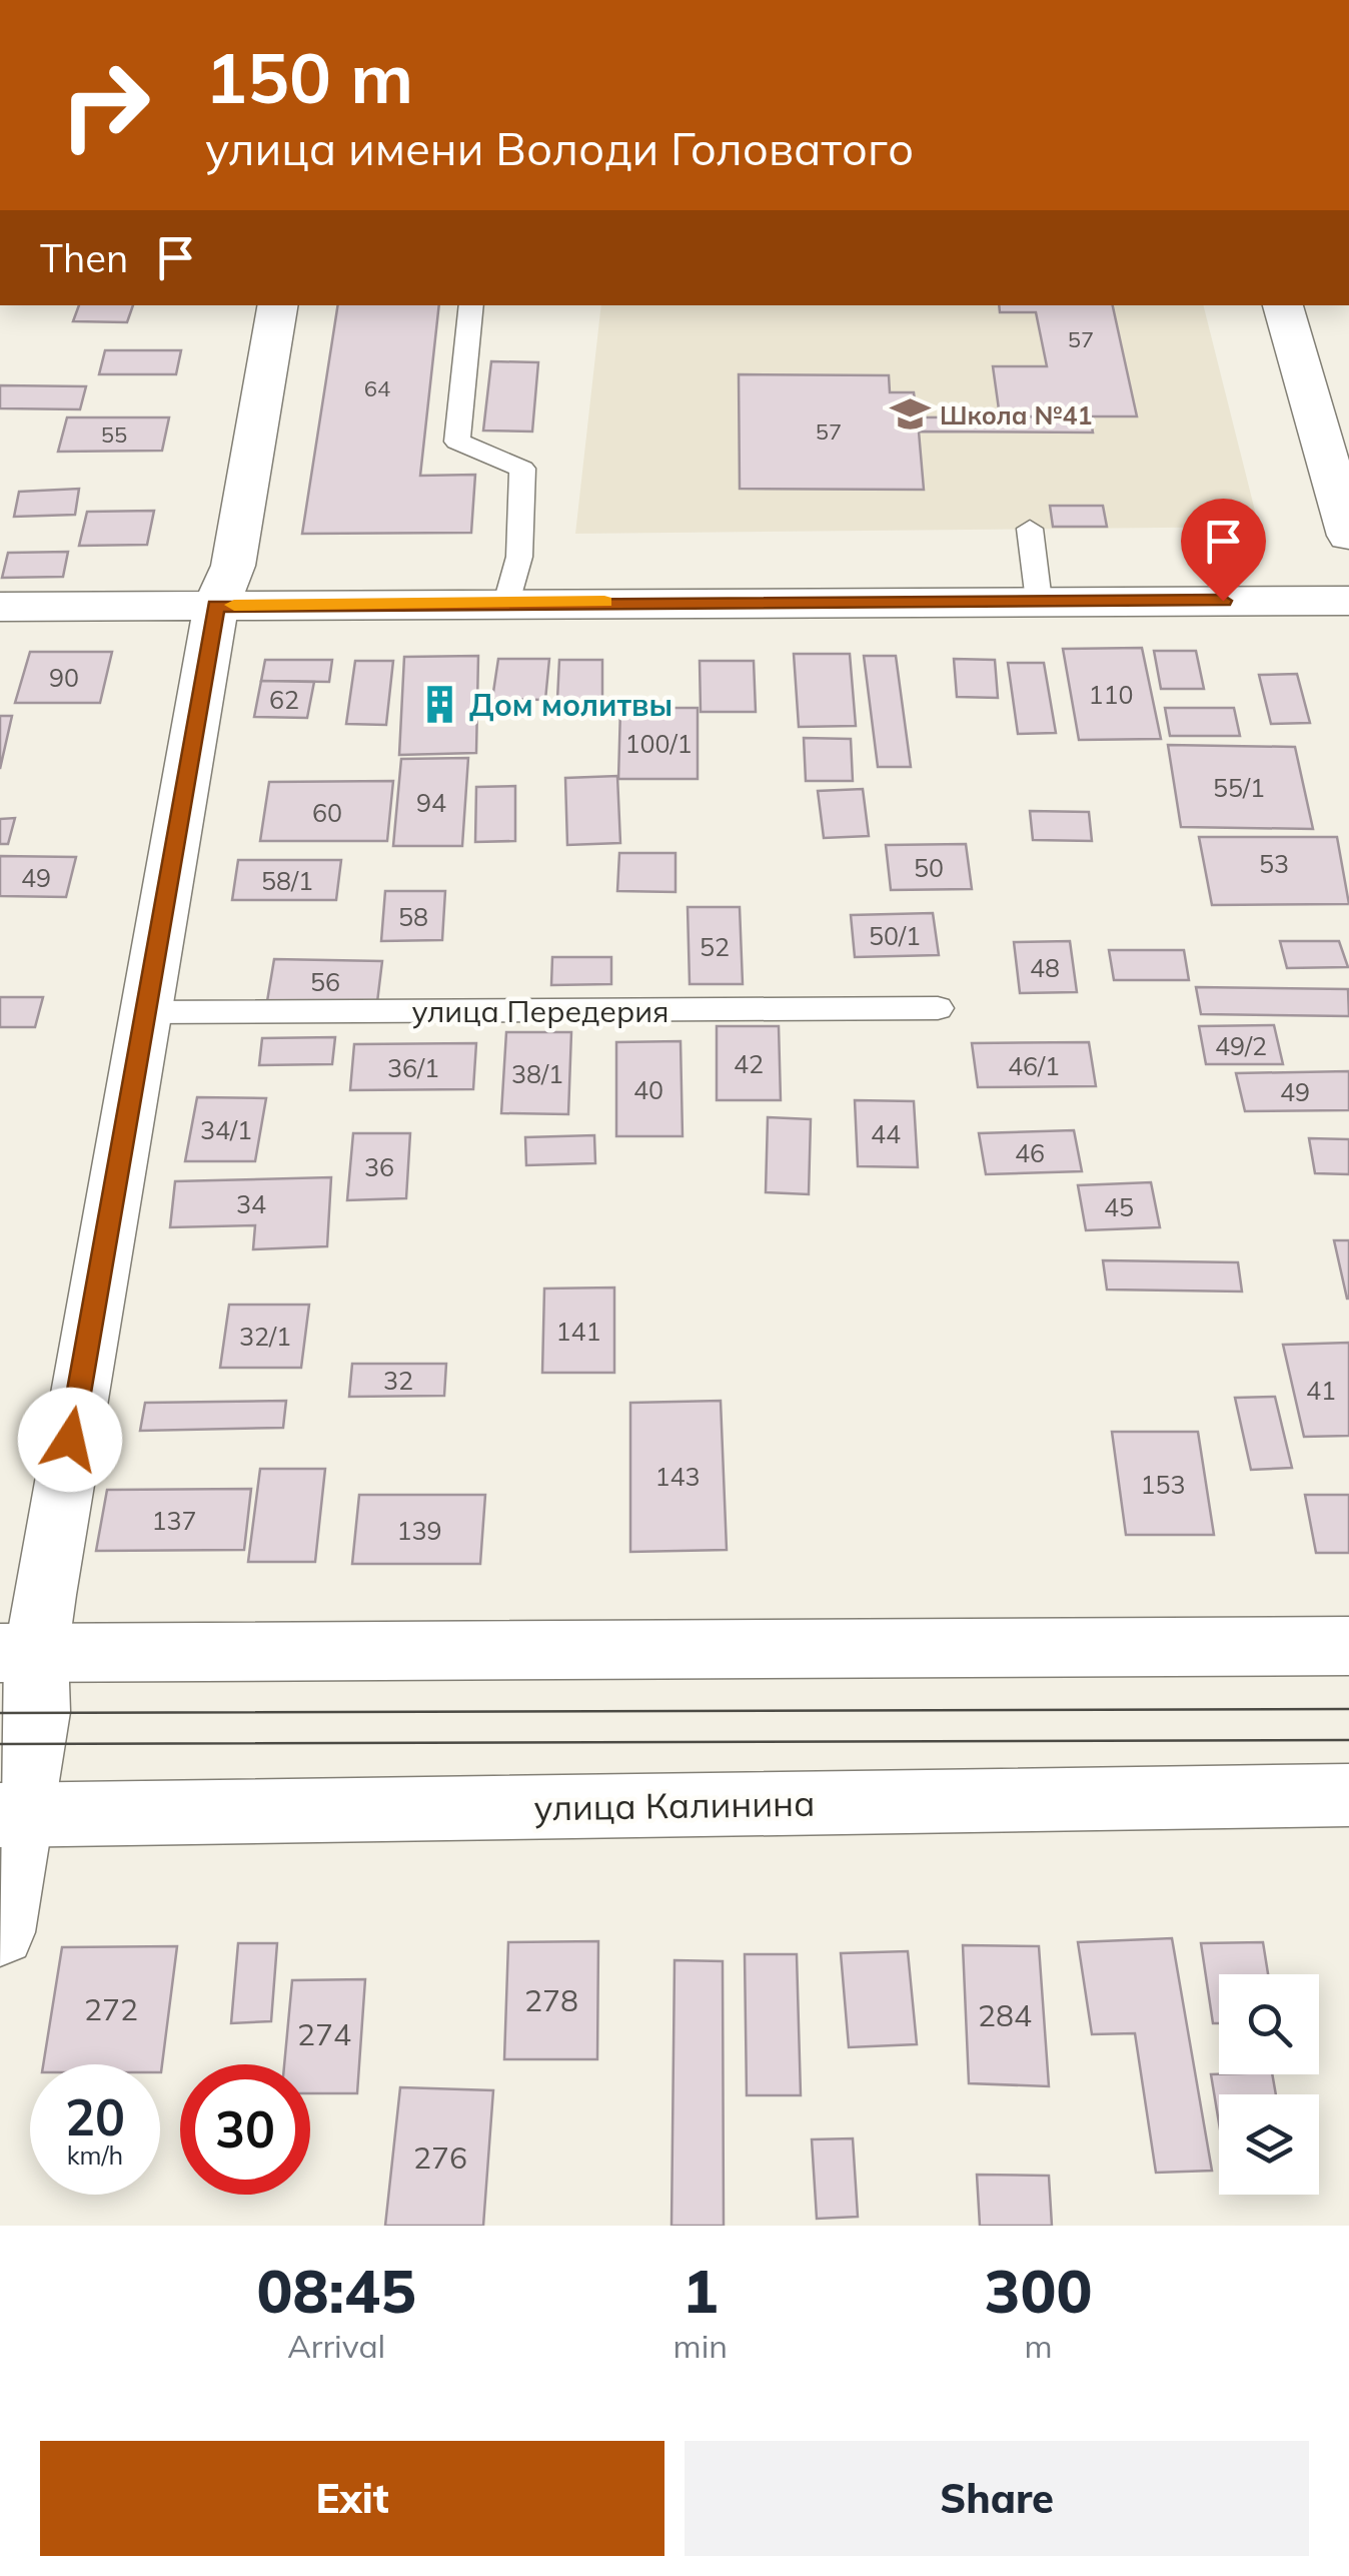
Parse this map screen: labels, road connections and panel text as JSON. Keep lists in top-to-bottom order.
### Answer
{
  "streets": {
    "street": ["улица Калинина"],
    "lane": ["улица Передерия"]
  },
  "places": {
    "school or university": ["Школа №41"],
    "building": ["Дом молитвы"]
  },
  "house_numbers": [
    "57",
    "64",
    "57",
    "55",
    "90",
    "110",
    "62",
    "100/1",
    "55/1",
    "94",
    "60",
    "53",
    "50",
    "49",
    "58/1",
    "58",
    "50/1",
    "52",
    "48",
    "56",
    "49/2",
    "42",
    "46/1",
    "36/1",
    "38/1",
    "40",
    "49",
    "34/1",
    "44",
    "46",
    "36",
    "34",
    "45",
    "141",
    "32/1",
    "32",
    "41",
    "143",
    "153",
    "137",
    "139",
    "278",
    "272",
    "284",
    "274",
    "276"
  ],
  "page": {
    "turn": ["150 m", "улица имени Володи Головатого"],
    "then": "Then",
    "speed": "20 km/h",
    "limit": "30",
    "eta": [
      "08:45",
      "Arrival",
      "1",
      "min",
      "300",
      "m"
    ],
    "buttons": ["Exit", "Share"]
  }
}
